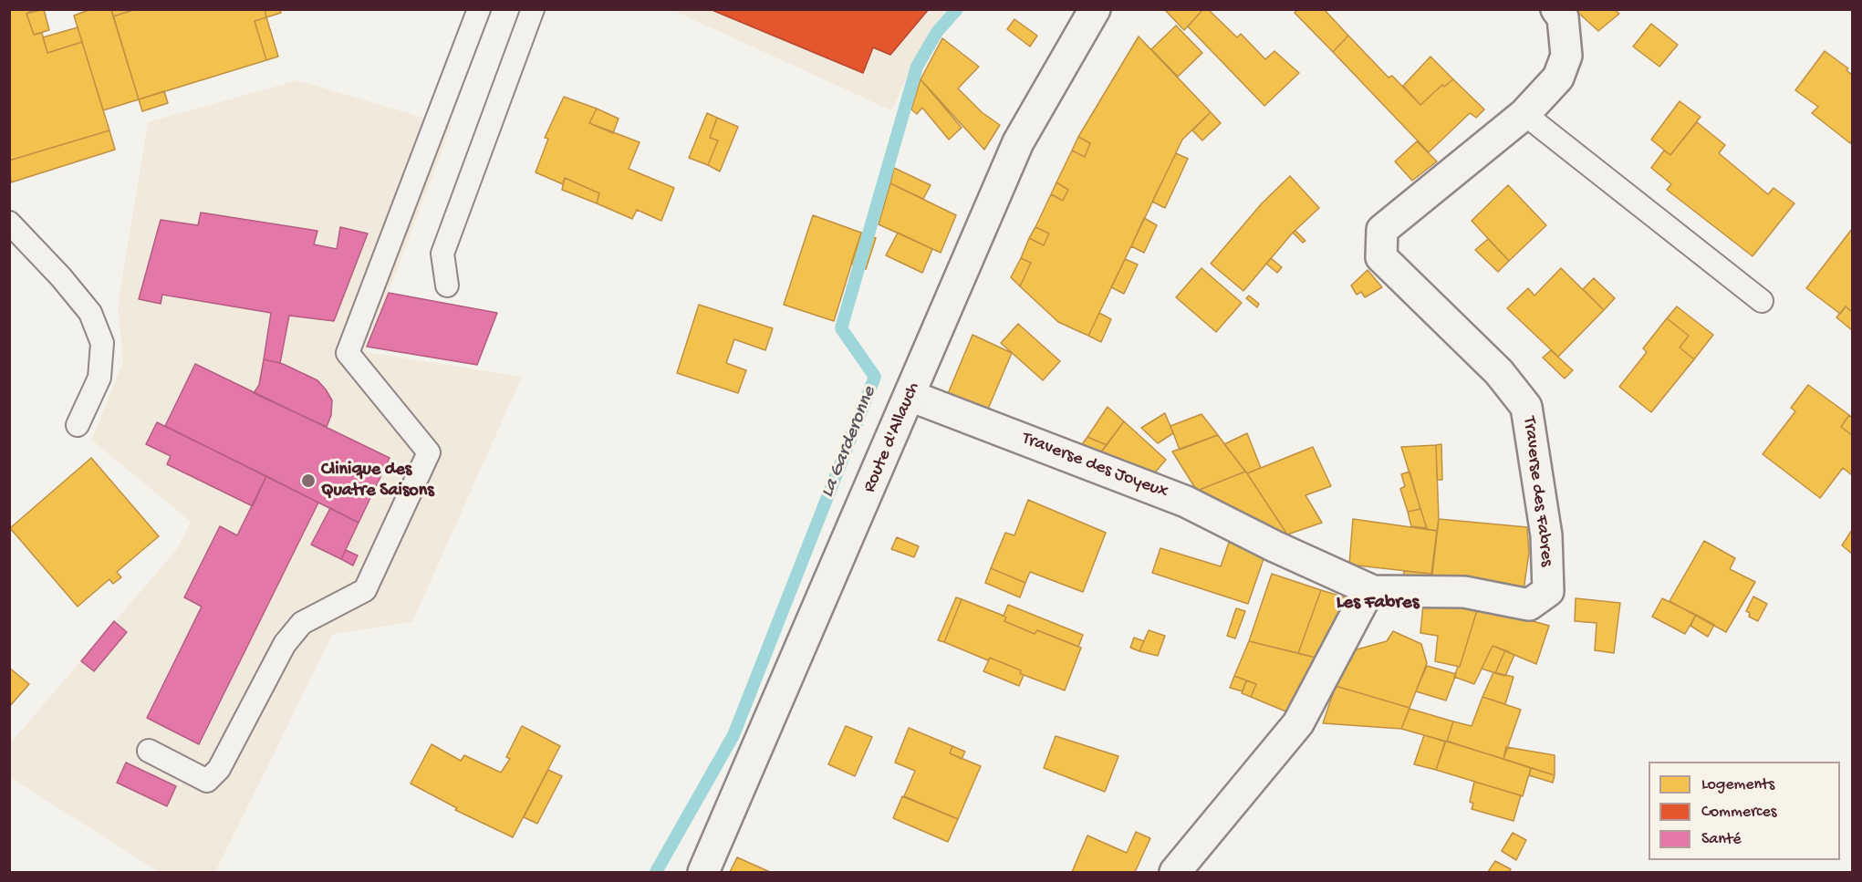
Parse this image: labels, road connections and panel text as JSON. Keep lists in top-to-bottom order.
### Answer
{
  "streets": {
    "street": ["Route d'Allauch", "Traverse des Joyeux", "Traverse des Fabres"]
  },
  "crossings": [
    ["Route d'Allauch", "Traverse des Joyeux"],
    ["Traverse des Joyeux", "Traverse des Fabres"]
  ],
  "districts": ["Les Fabres"],
  "water": ["La Garderonne"],
  "places": ["Clinique des Quatre Saisons"],
  "legend": ["Logements", "Commerces", "Santé"]
}
